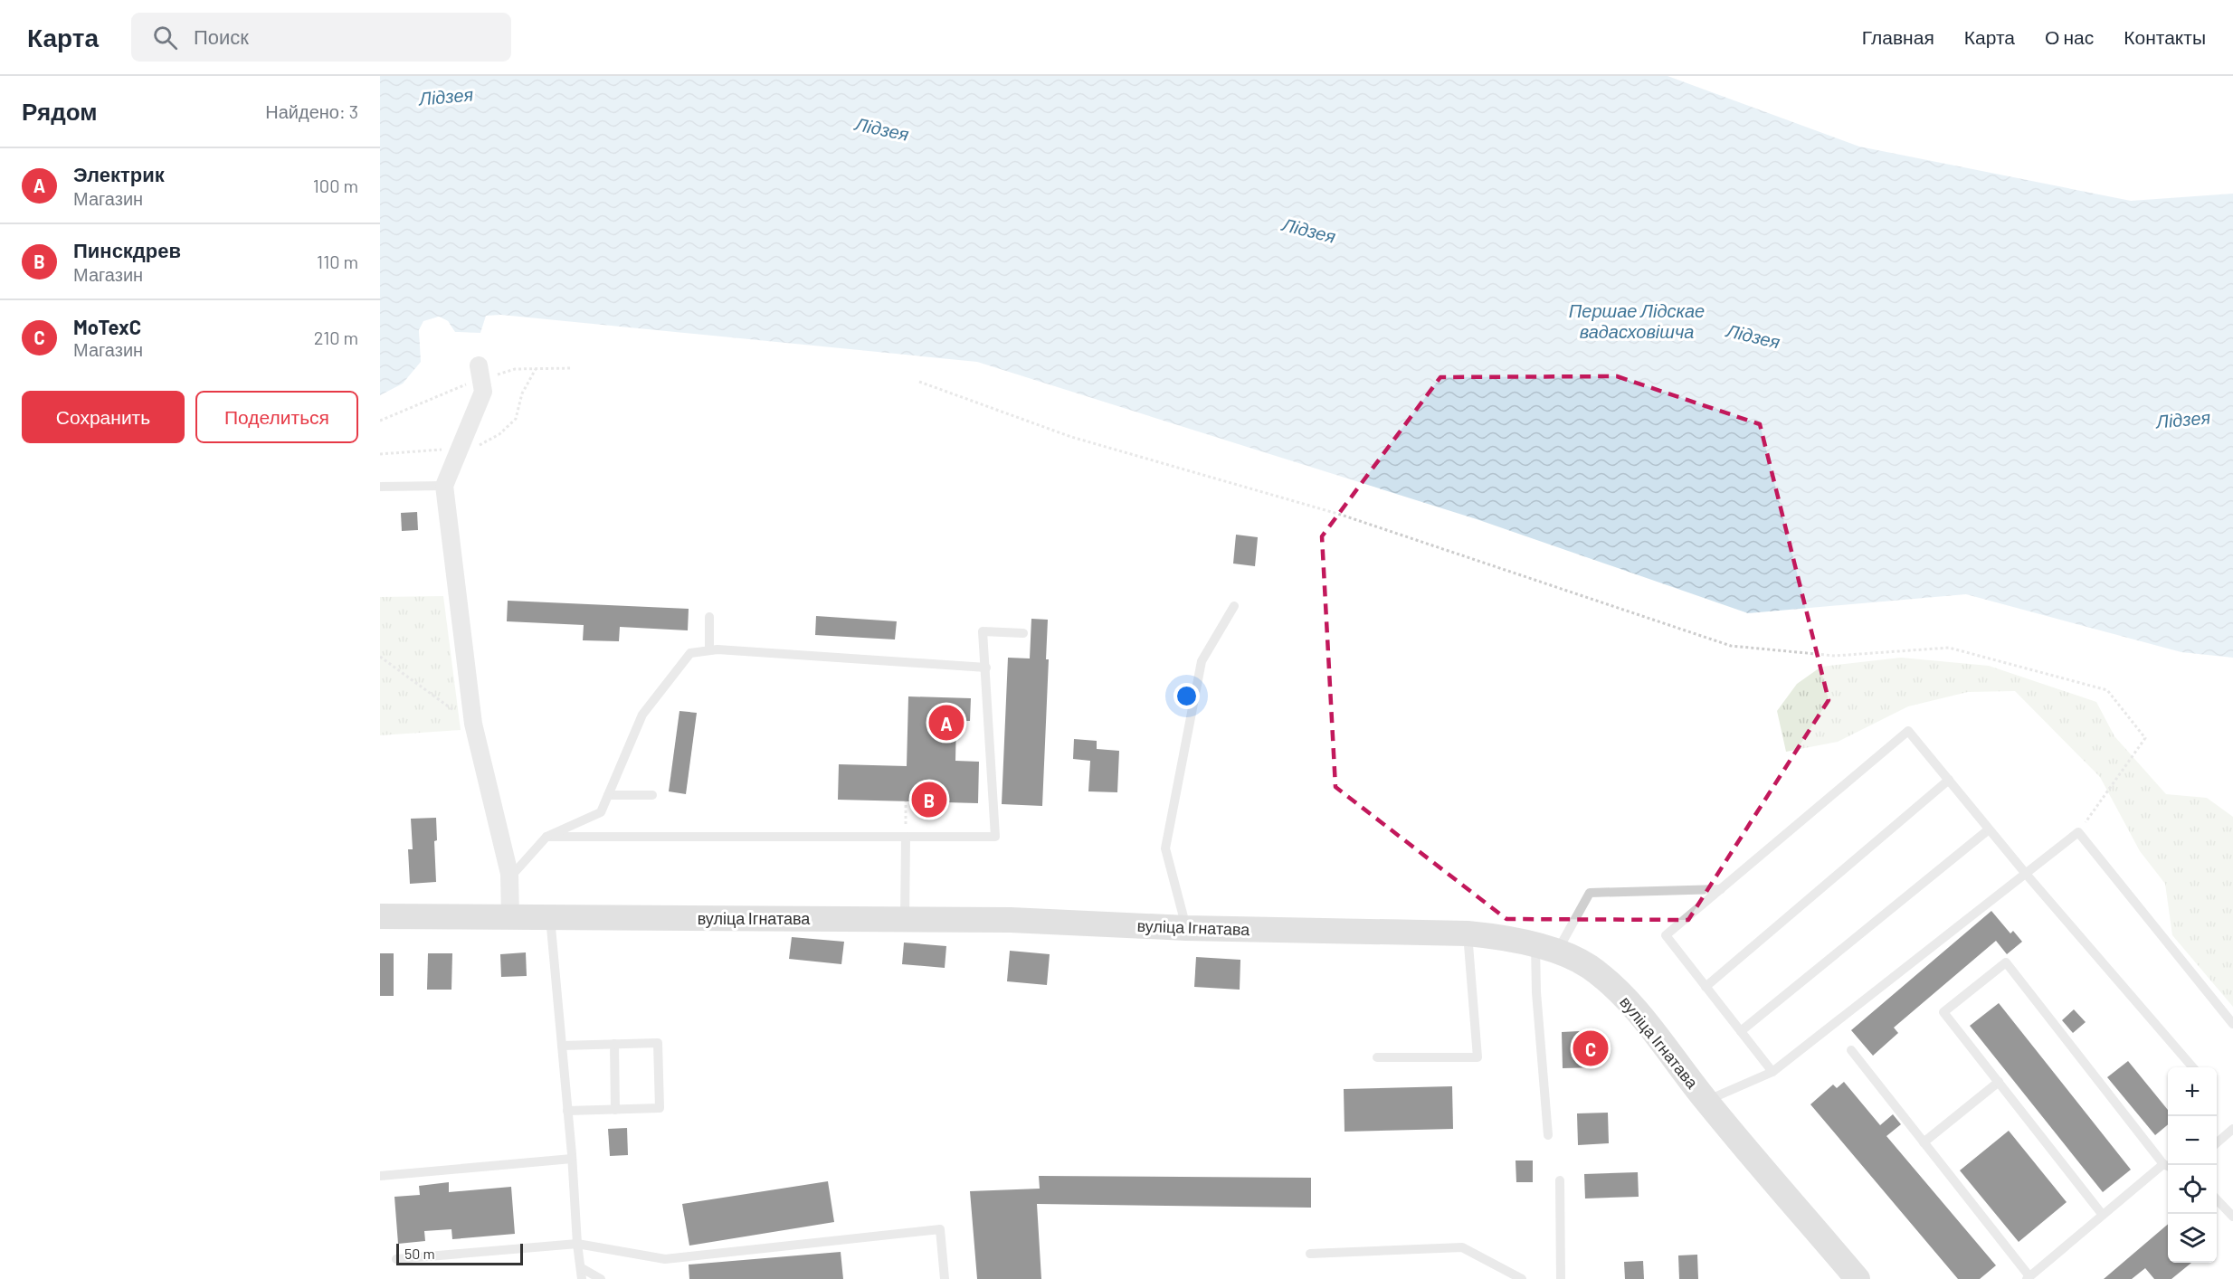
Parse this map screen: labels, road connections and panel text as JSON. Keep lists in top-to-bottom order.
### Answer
{
  "streets": {
    "street": ["вуліца Ігнатава"]
  },
  "water": ["Лідзея", "Першае Лідскае вадасховішча"],
  "scale_bar": "50 m",
  "page": {
    "header": "Карта",
    "search": "Поиск",
    "nav": [
      "Главная",
      "Карта",
      "О нас",
      "Контакты"
    ],
    "heading": ["Рядом", "Найдено: 3"],
    "list": [
      {
        "mark": "A",
        "name": "Электрик",
        "note": "Магазин",
        "value": "100 m"
      },
      {
        "mark": "B",
        "name": "Пинскдрев",
        "note": "Магазин",
        "value": "110 m"
      },
      {
        "mark": "C",
        "name": "MoTexC",
        "note": "Магазин",
        "value": "210 m"
      }
    ],
    "buttons": ["Сохранить", "Поделиться"],
    "pins": ["A", "B", "C"],
    "map_buttons": ["+", "−"],
    "scale": "50 m"
  }
}
